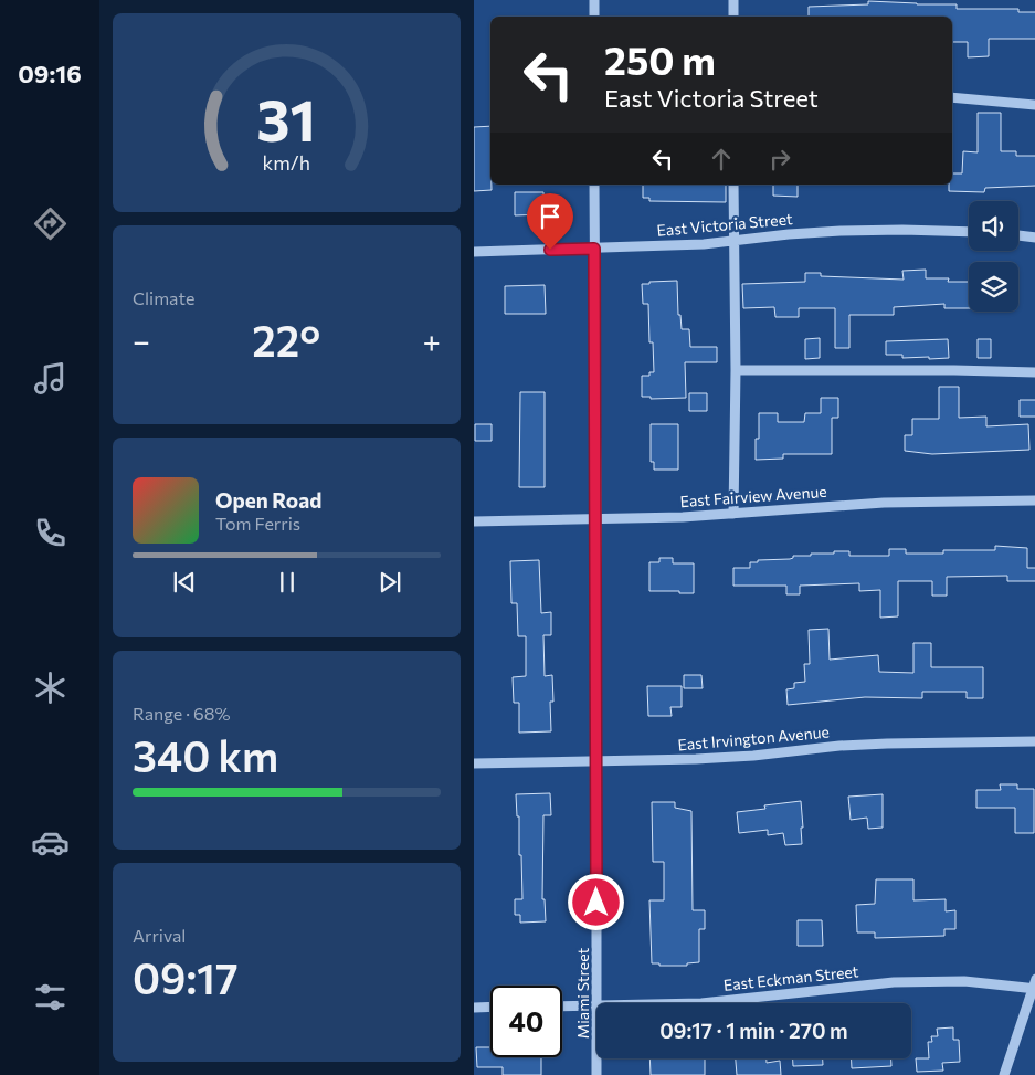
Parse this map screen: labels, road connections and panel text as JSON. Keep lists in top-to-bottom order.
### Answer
{
  "streets": {
    "street": [
      "East Victoria Street",
      "East Fairview Avenue",
      "East Irvington Avenue",
      "East Eckman Street",
      "Miami Street"
    ]
  },
  "crossings": [
    ["East Victoria Street", "Miami Street"],
    ["East Fairview Avenue", "Miami Street"],
    ["East Irvington Avenue", "Miami Street"]
  ],
  "page": {
    "tabs": "09:16",
    "turn": ["250 m", "East Victoria Street"],
    "tile": [
      "Climate",
      ["Range · 68%", "340 km"],
      ["Arrival", "09:17"]
    ],
    "heat": ["−", "22°", "+"],
    "song": ["Open Road", "Tom Ferris"],
    "limit": "40",
    "trip": "09:17 · 1 min · 270 m",
    "gauge": ["31", "km/h"]
  }
}
